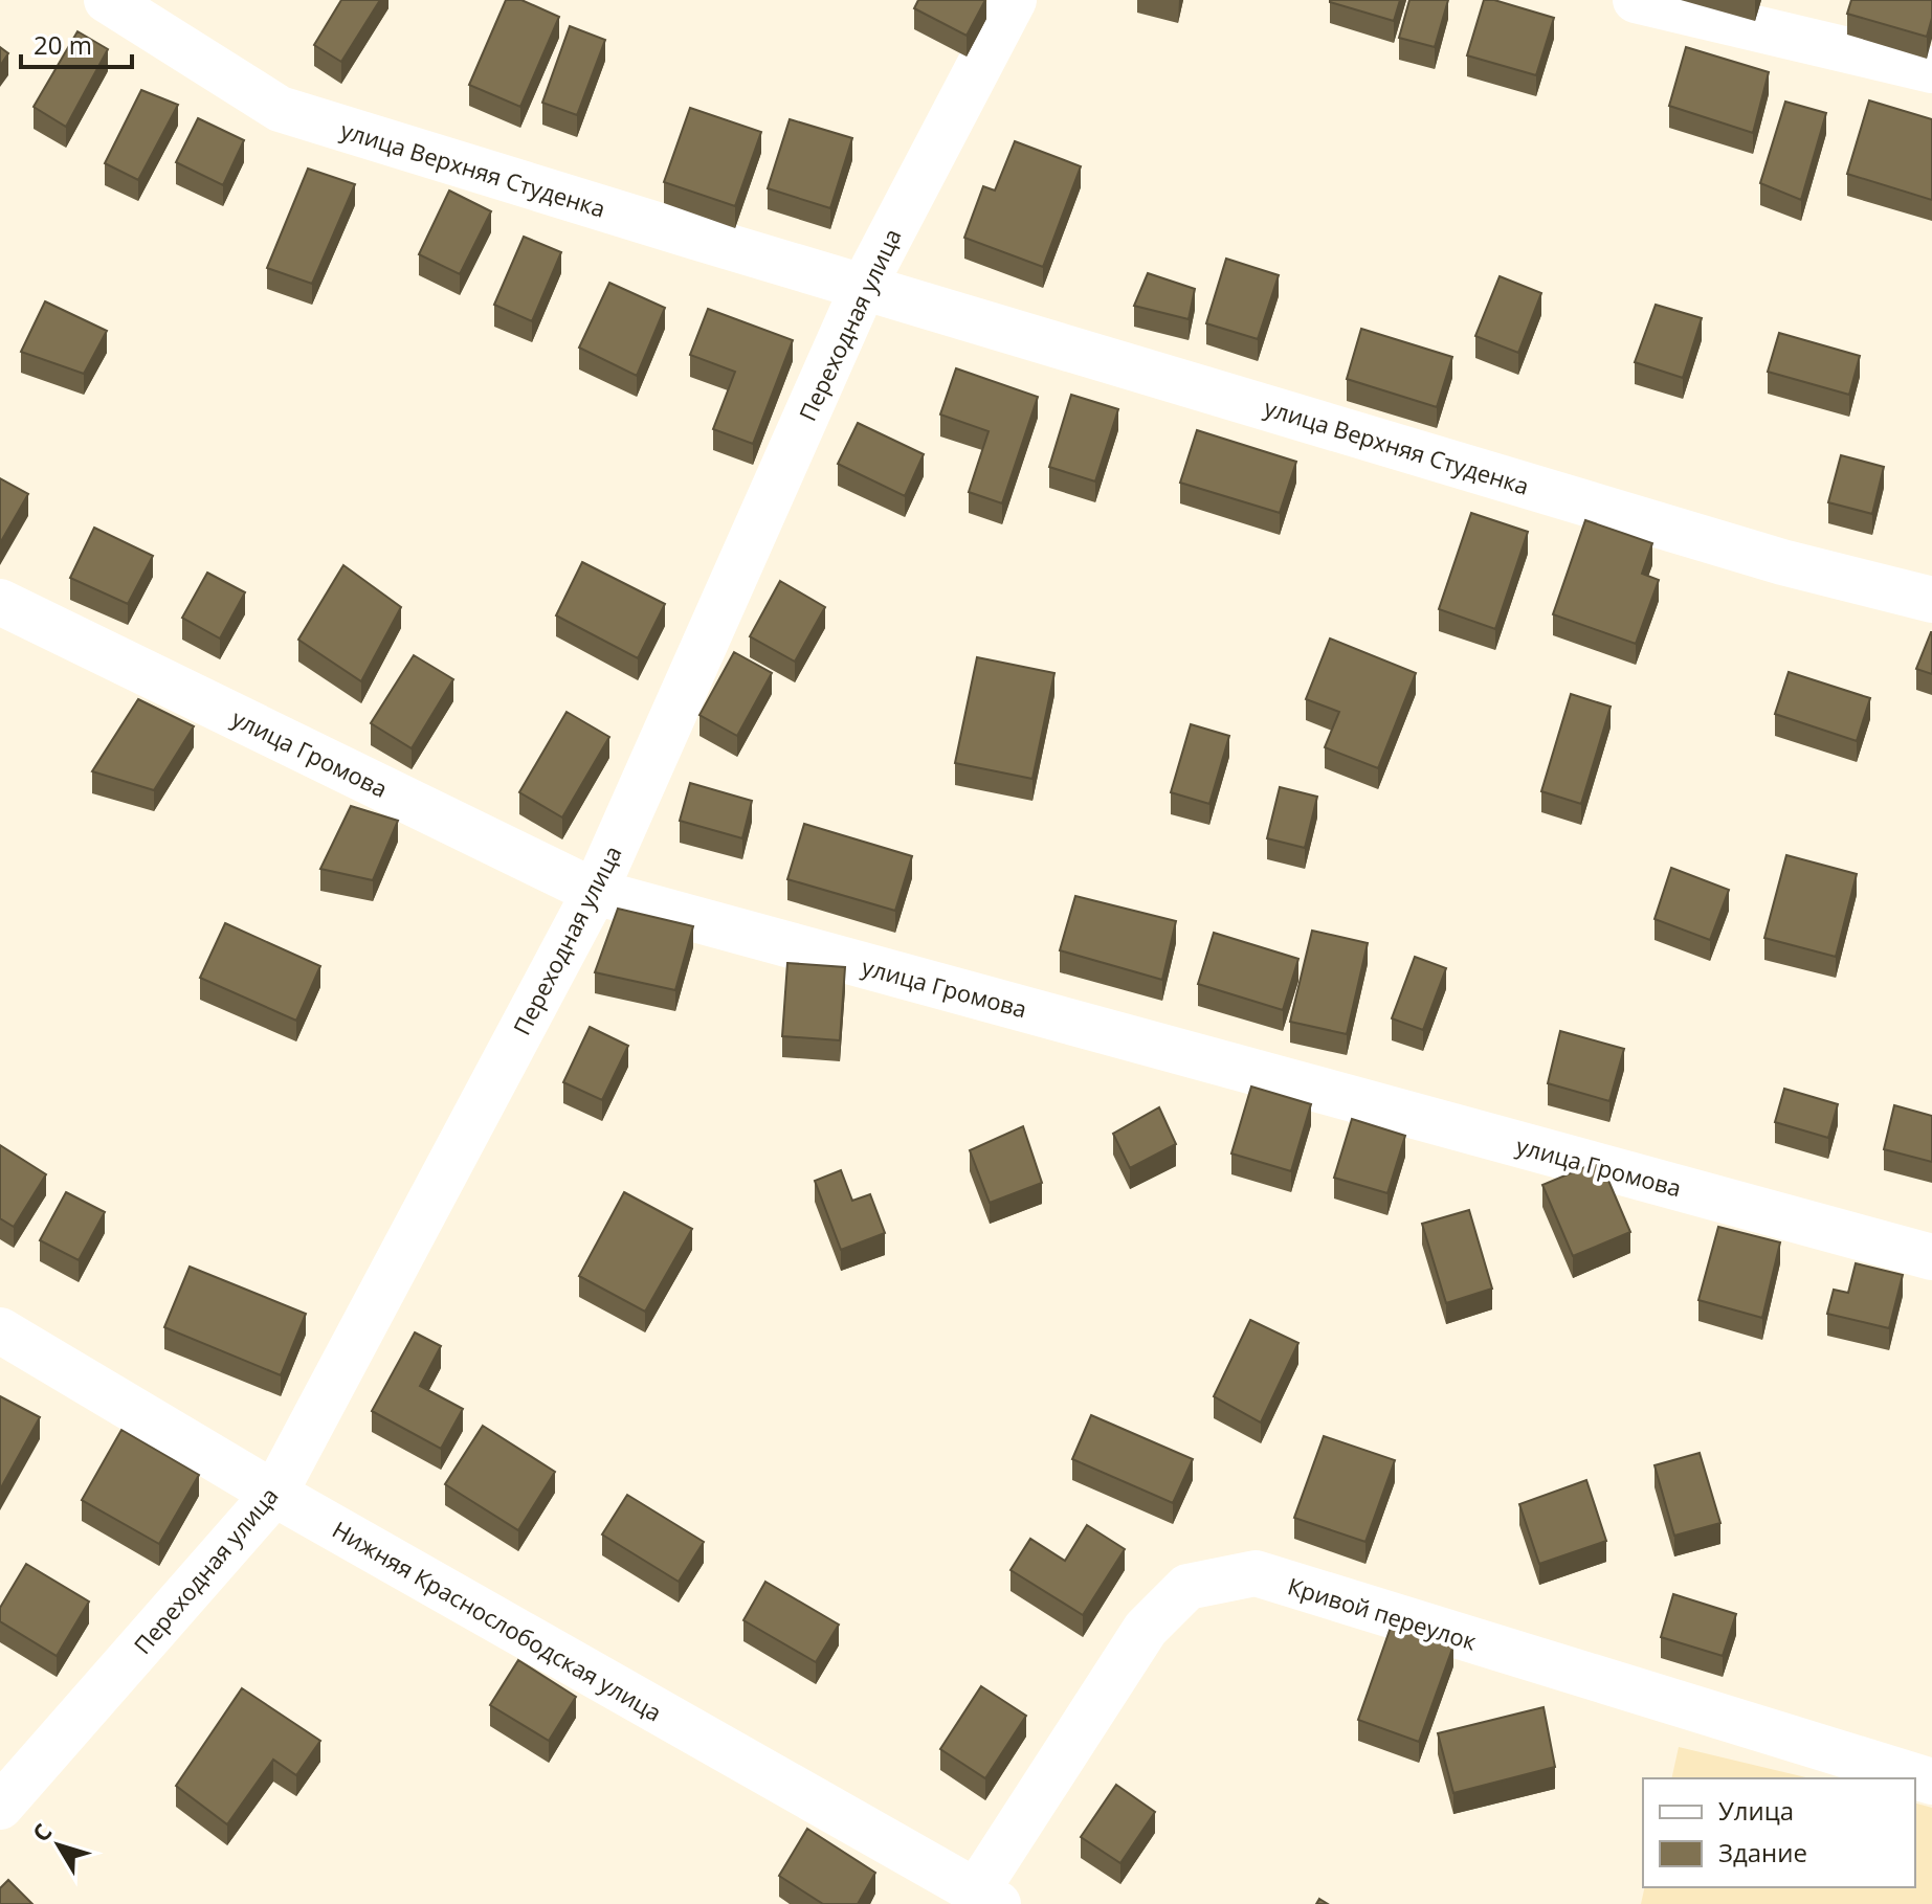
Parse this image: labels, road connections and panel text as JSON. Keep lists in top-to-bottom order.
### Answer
{
  "streets": {
    "street": [
      "улица Верхняя Студенка",
      "Переходная улица",
      "улица Верхняя Cтуденка",
      "улица Громова",
      "Кривой переулок",
      "Нижняя Краснослободская улица"
    ]
  },
  "crossings": [
    ["улица Верхняя Студенка", "Переходная улица"],
    ["улица Верхняя Студенка", "улица Верхняя Cтуденка"],
    ["Переходная улица", "улица Верхняя Cтуденка"],
    ["Переходная улица", "улица Громова"],
    ["Переходная улица", "Нижняя Краснослободская улица"],
    ["Кривой переулок", "Нижняя Краснослободская улица"]
  ],
  "legend": ["Улица", "Здание"],
  "scale_bar": "20 m",
  "north": "top left"
}
